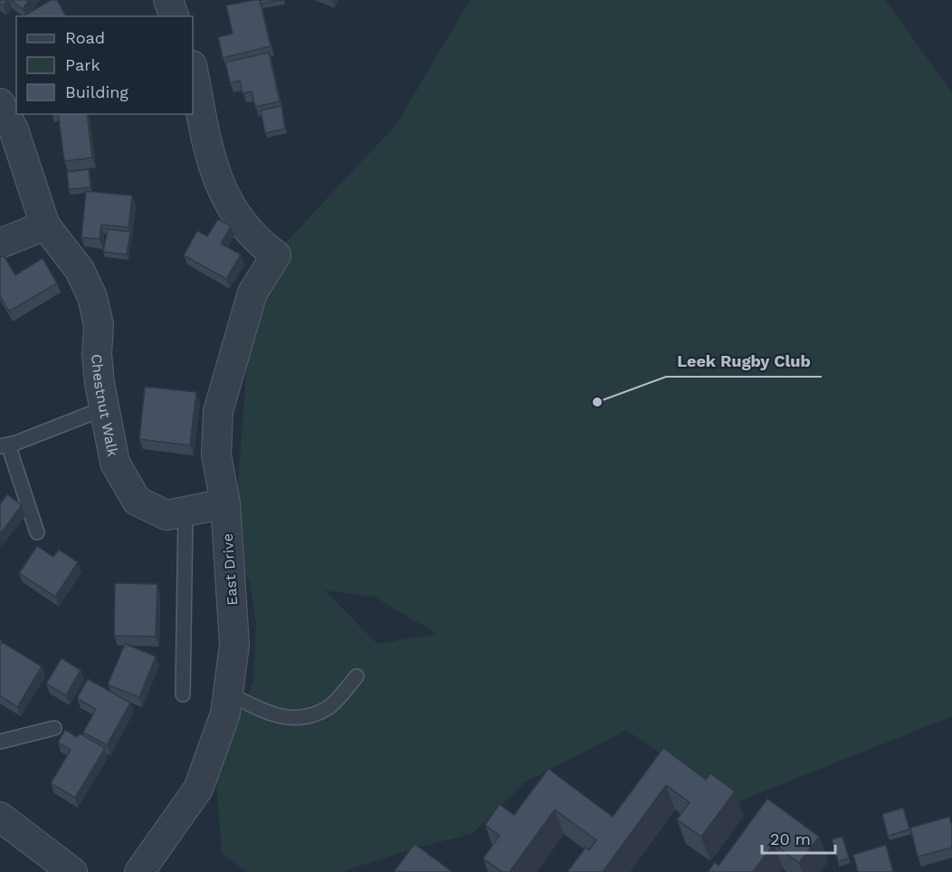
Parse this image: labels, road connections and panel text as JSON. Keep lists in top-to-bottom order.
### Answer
{
  "streets": {
    "street": ["Chestnut Walk", "East Drive"]
  },
  "crossings": [
    ["Chestnut Walk", "East Drive"]
  ],
  "places": ["Leek Rugby Club"],
  "legend": ["Road", "Park", "Building"],
  "scale_bar": "20 m"
}
